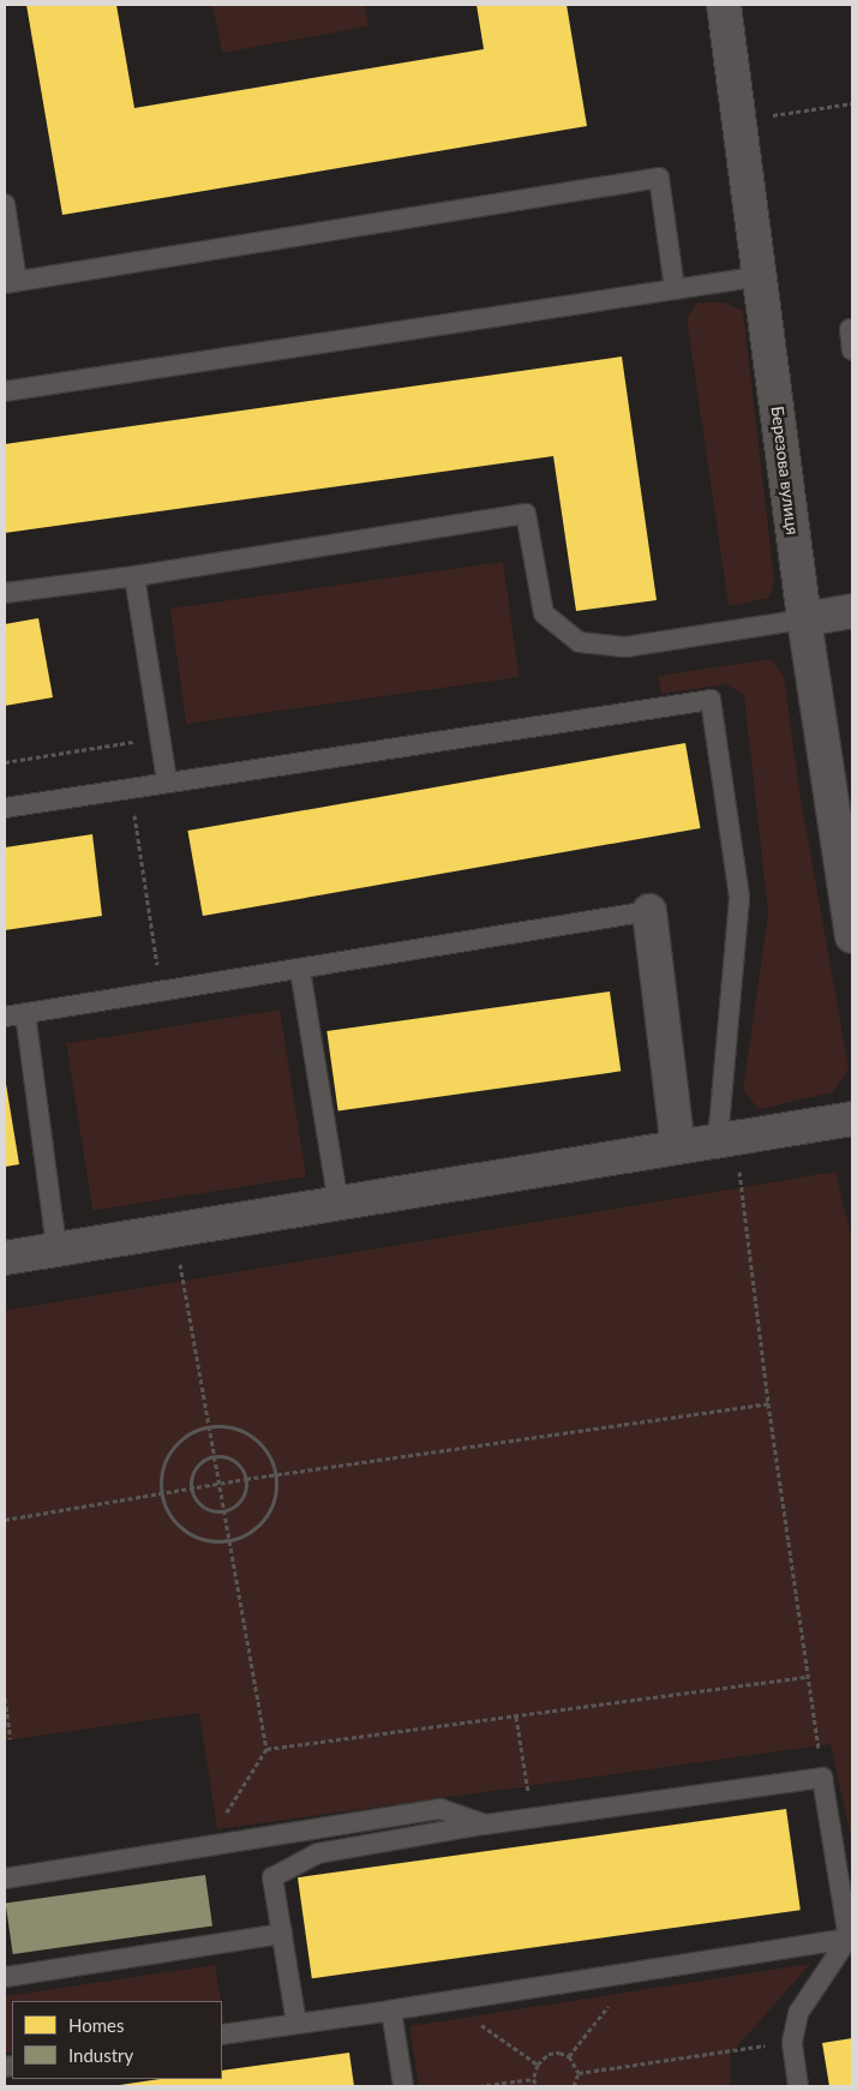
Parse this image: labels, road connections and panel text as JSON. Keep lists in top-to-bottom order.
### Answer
{
  "streets": {
    "street": ["Березова вулиця"]
  },
  "legend": ["Homes", "Industry"]
}
